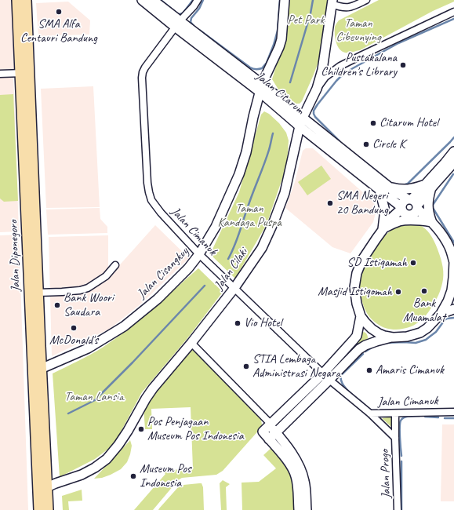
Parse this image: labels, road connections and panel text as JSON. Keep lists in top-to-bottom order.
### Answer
{
  "streets": {
    "main road": ["Jalan Diponegoro"],
    "street": [
      "Jalan Citarum",
      "Jalan Cimanuk",
      "Jalan Cilaki",
      "Jalan Cisangkuy",
      "Jalan Progo"
    ]
  },
  "crossings": [
    ["Jalan Citarum", "Jalan Cimanuk"],
    ["Jalan Citarum", "Jalan Cilaki"],
    ["Jalan Citarum", "Jalan Cisangkuy"],
    ["Jalan Cimanuk", "Jalan Cilaki"],
    ["Jalan Cimanuk", "Jalan Cisangkuy"],
    ["Jalan Cimanuk", "Jalan Progo"],
    ["Jalan Diponegoro", "Jalan Cilaki"],
    ["Jalan Diponegoro", "Jalan Cisangkuy"]
  ],
  "parks": [
    "Pet Park",
    "Taman Cibeunying",
    "Taman Kandaga Puspa",
    "Taman Lansia"
  ],
  "places": [
    "SMA Alfa Centauri Bandung",
    "Pustakalana Children's Library",
    "Citarum Hotel",
    "Circle K",
    "SMA Negeri 20 Bandung",
    "SD Istiqamah",
    "Bank Muamalat",
    "Masjid Istiqomah",
    "Bank Woori Saudara",
    "Vio Hotel",
    "McDonald's",
    "STIA Lembaga Administrasi Negara",
    "Amaris Cimanuk",
    "Pos Penjagaan Museum Pos Indonesia",
    "Museum Pos Indonesia"
  ]
}
